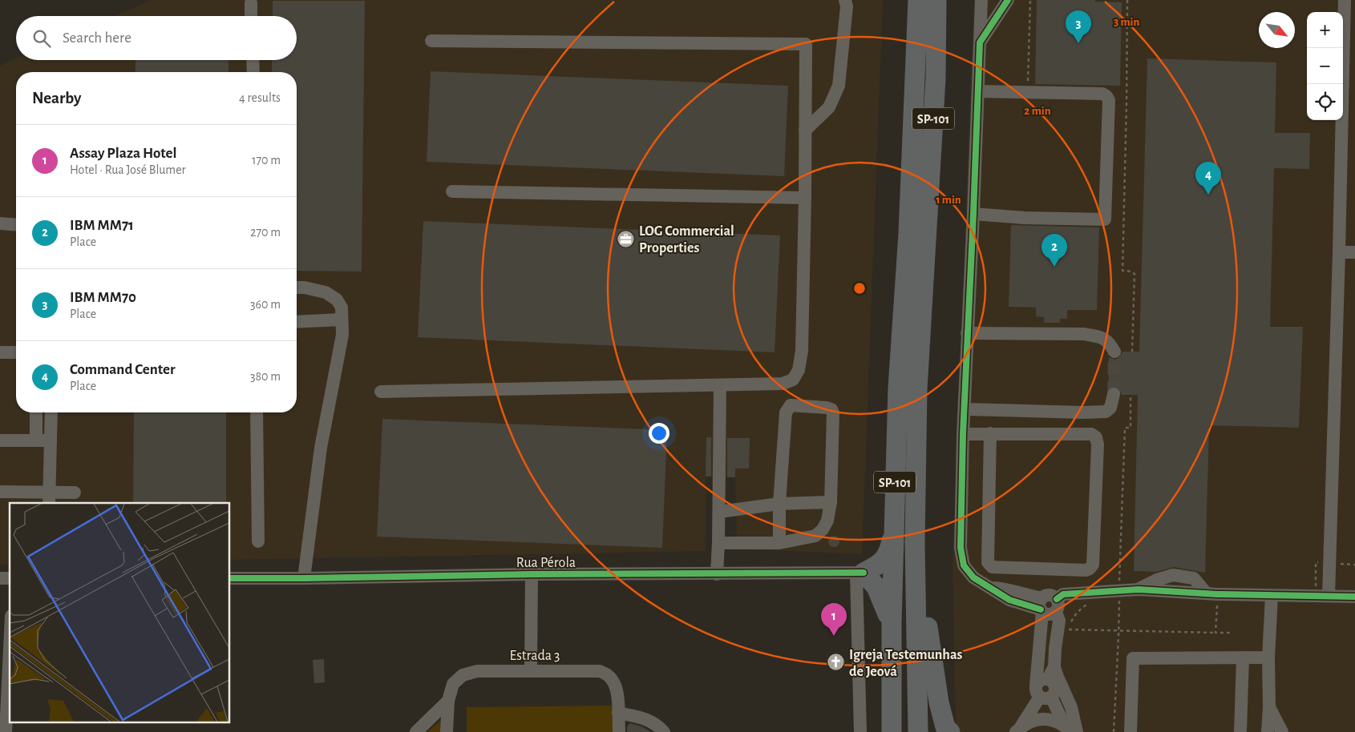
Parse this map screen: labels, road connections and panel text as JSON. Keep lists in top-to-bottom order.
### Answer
{
  "streets": {
    "highway": ["SP-101"],
    "street": ["Rua Pérola", "Estrada 3"]
  },
  "places": {
    "office": ["LOG Commercial Properties"],
    "church": ["Igreja Testemunhas de Jeová"]
  },
  "north": "bottom right",
  "page": {
    "pins": [
      "3",
      "4",
      "2",
      "1"
    ],
    "map_buttons": ["+", "−"],
    "search": "Search here",
    "heading": ["Nearby", "4 results"],
    "list": [
      {
        "mark": "1",
        "name": "Assay Plaza Hotel",
        "note": "Hotel · Rua José Blumer",
        "value": "170 m"
      },
      {
        "mark": "2",
        "name": "IBM MM71",
        "note": "Place",
        "value": "270 m"
      },
      {
        "mark": "3",
        "name": "IBM MM70",
        "note": "Place",
        "value": "360 m"
      },
      {
        "mark": "4",
        "name": "Command Center",
        "note": "Place",
        "value": "380 m"
      }
    ]
  },
  "rings": ["3 min", "2 min", "1 min"]
}
